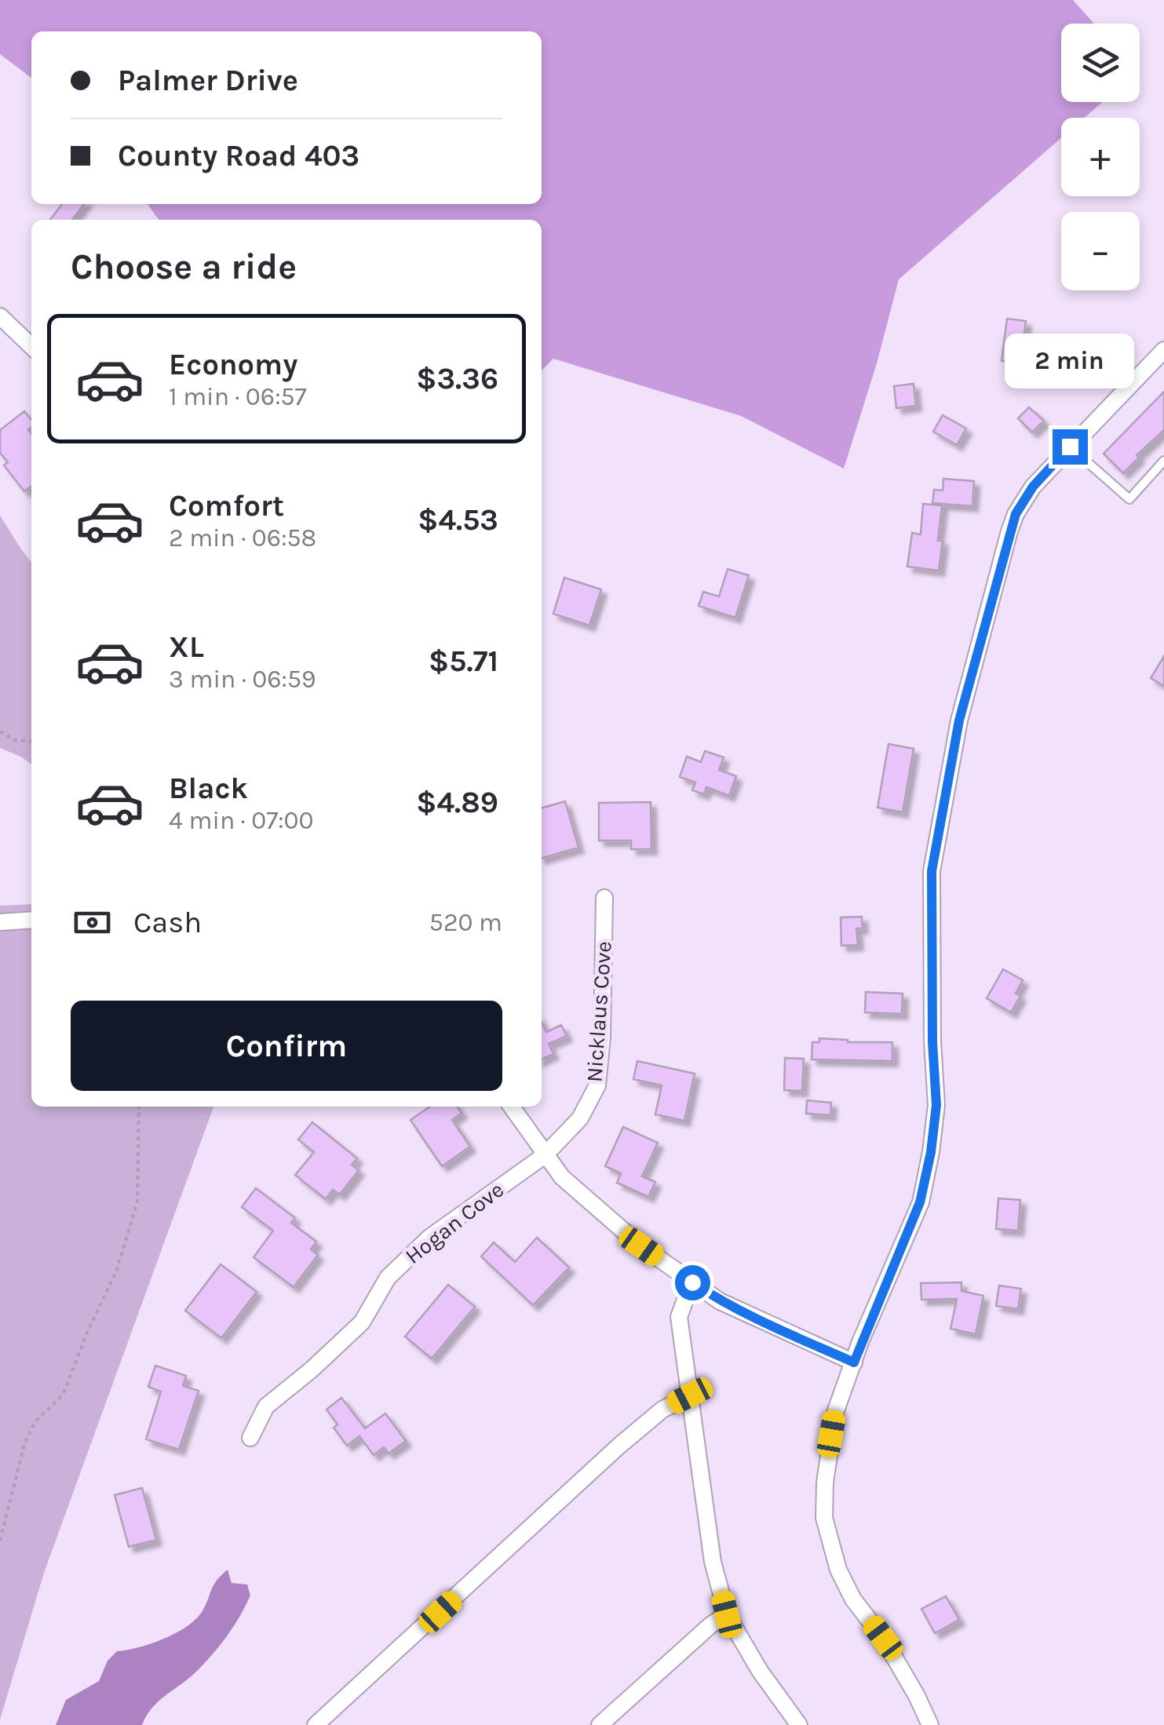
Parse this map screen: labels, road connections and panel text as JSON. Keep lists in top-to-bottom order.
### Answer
{
  "streets": {
    "street": ["Nicklaus Cove", "Hogan Cove"]
  },
  "crossings": [
    ["Nicklaus Cove", "Hogan Cove"]
  ],
  "page": {
    "map_buttons": ["+", "−"],
    "banner": ["Palmer Drive", "County Road 403"],
    "heading": "Choose a ride",
    "list": [
      {
        "name": "Economy",
        "note": "1 min · 06:57",
        "value": "$3.36"
      },
      {
        "name": "Comfort",
        "note": "2 min · 06:58",
        "value": "$4.53"
      },
      {
        "name": "XL",
        "note": "3 min · 06:59",
        "value": "$5.71"
      },
      {
        "name": "Black",
        "note": "4 min · 07:00",
        "value": "$4.89"
      }
    ],
    "bubble": "2 min",
    "pay": ["Cash", "520 m"],
    "buttons": "Confirm"
  }
}
